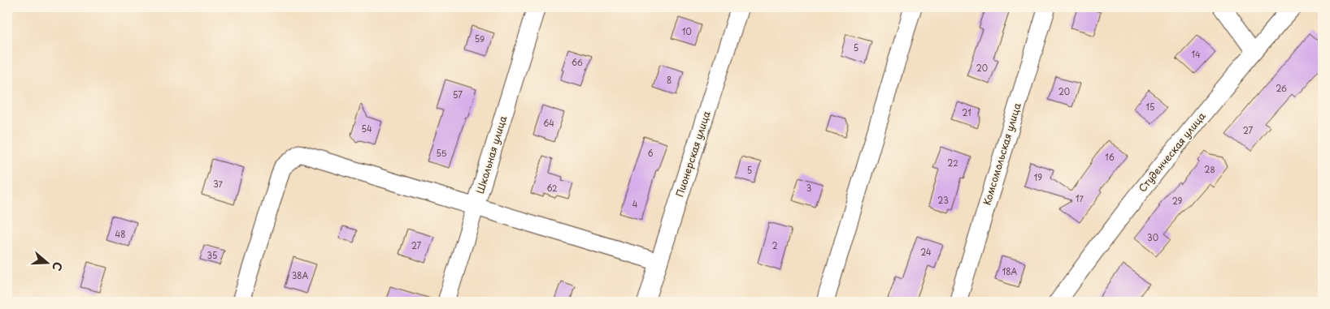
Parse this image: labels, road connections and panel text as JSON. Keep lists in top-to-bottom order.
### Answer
{
  "streets": {
    "street": [
      "Студенческая улица",
      "Пионерская улица",
      "Комсомольская улица",
      "Школьная улица"
    ]
  },
  "house_numbers": [
    "10",
    "59",
    "5",
    "14",
    "66",
    "20",
    "8",
    "26",
    "20",
    "57",
    "15",
    "21",
    "64",
    "54",
    "27",
    "55",
    "6",
    "16",
    "22",
    "28",
    "5",
    "19",
    "37",
    "62",
    "3",
    "17",
    "23",
    "29",
    "4",
    "48",
    "30",
    "27",
    "2",
    "24",
    "35",
    "18А",
    "38А"
  ],
  "north": "right"
}
